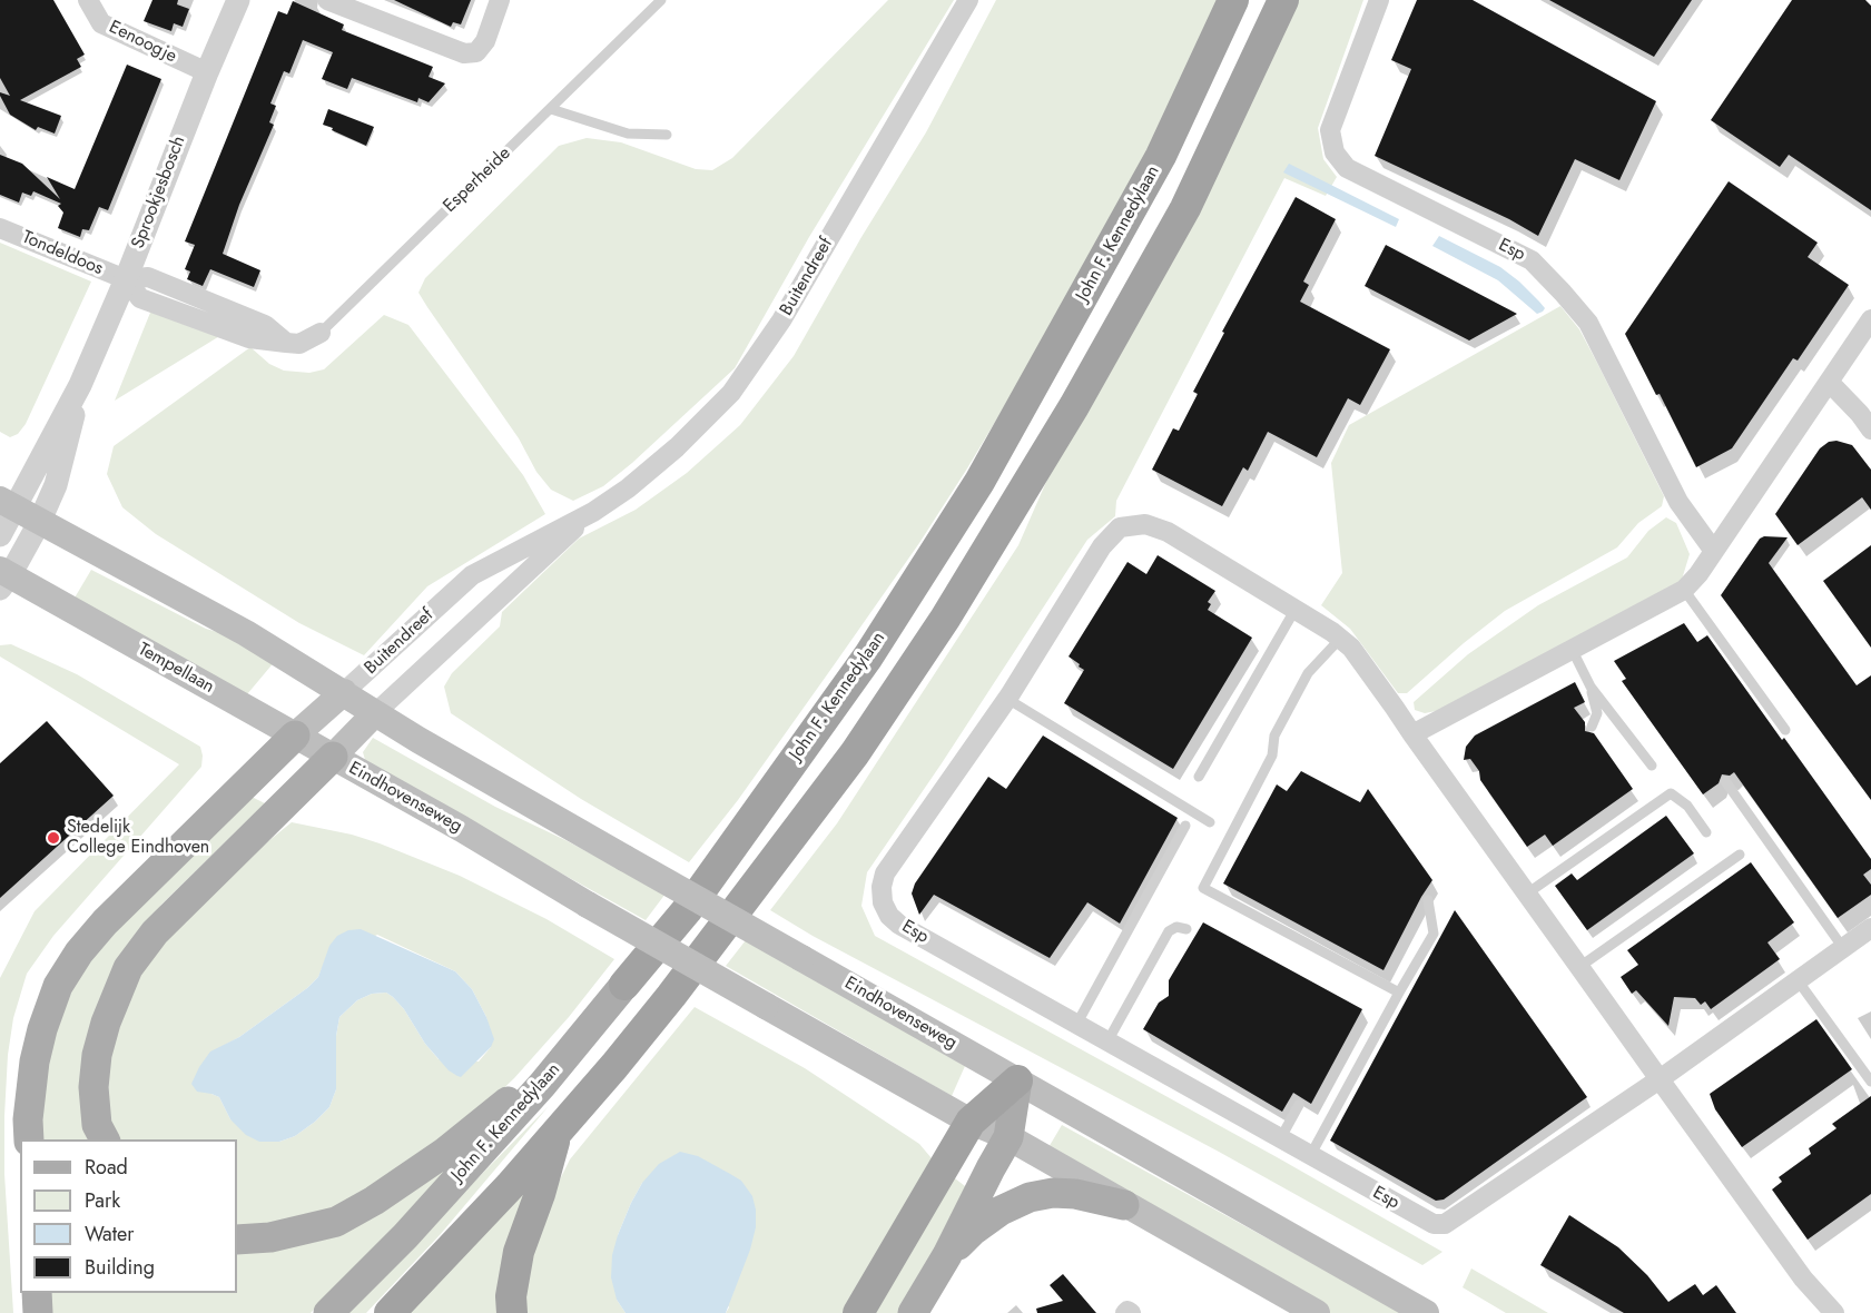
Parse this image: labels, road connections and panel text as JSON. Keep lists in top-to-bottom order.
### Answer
{
  "streets": {
    "highway": ["John F. Kennedylaan"],
    "main road": ["Tempellaan", "Eindhovenseweg"],
    "street": [
      "Eenoogje",
      "Esperheide",
      "Sprookjesbosch",
      "Esp",
      "Tondeldoos",
      "Buitendreef"
    ]
  },
  "crossings": [
    ["Eenoogje", "Sprookjesbosch"],
    ["Esperheide", "Sprookjesbosch"],
    ["Esperheide", "Tondeldoos"],
    ["Sprookjesbosch", "Tondeldoos"],
    ["Sprookjesbosch", "Tempellaan"],
    ["Buitendreef", "Eindhovenseweg"],
    ["Tempellaan", "Eindhovenseweg"]
  ],
  "places": ["Stedelijk College Eindhoven"],
  "legend": [
    "Road",
    "Park",
    "Water",
    "Building"
  ]
}
